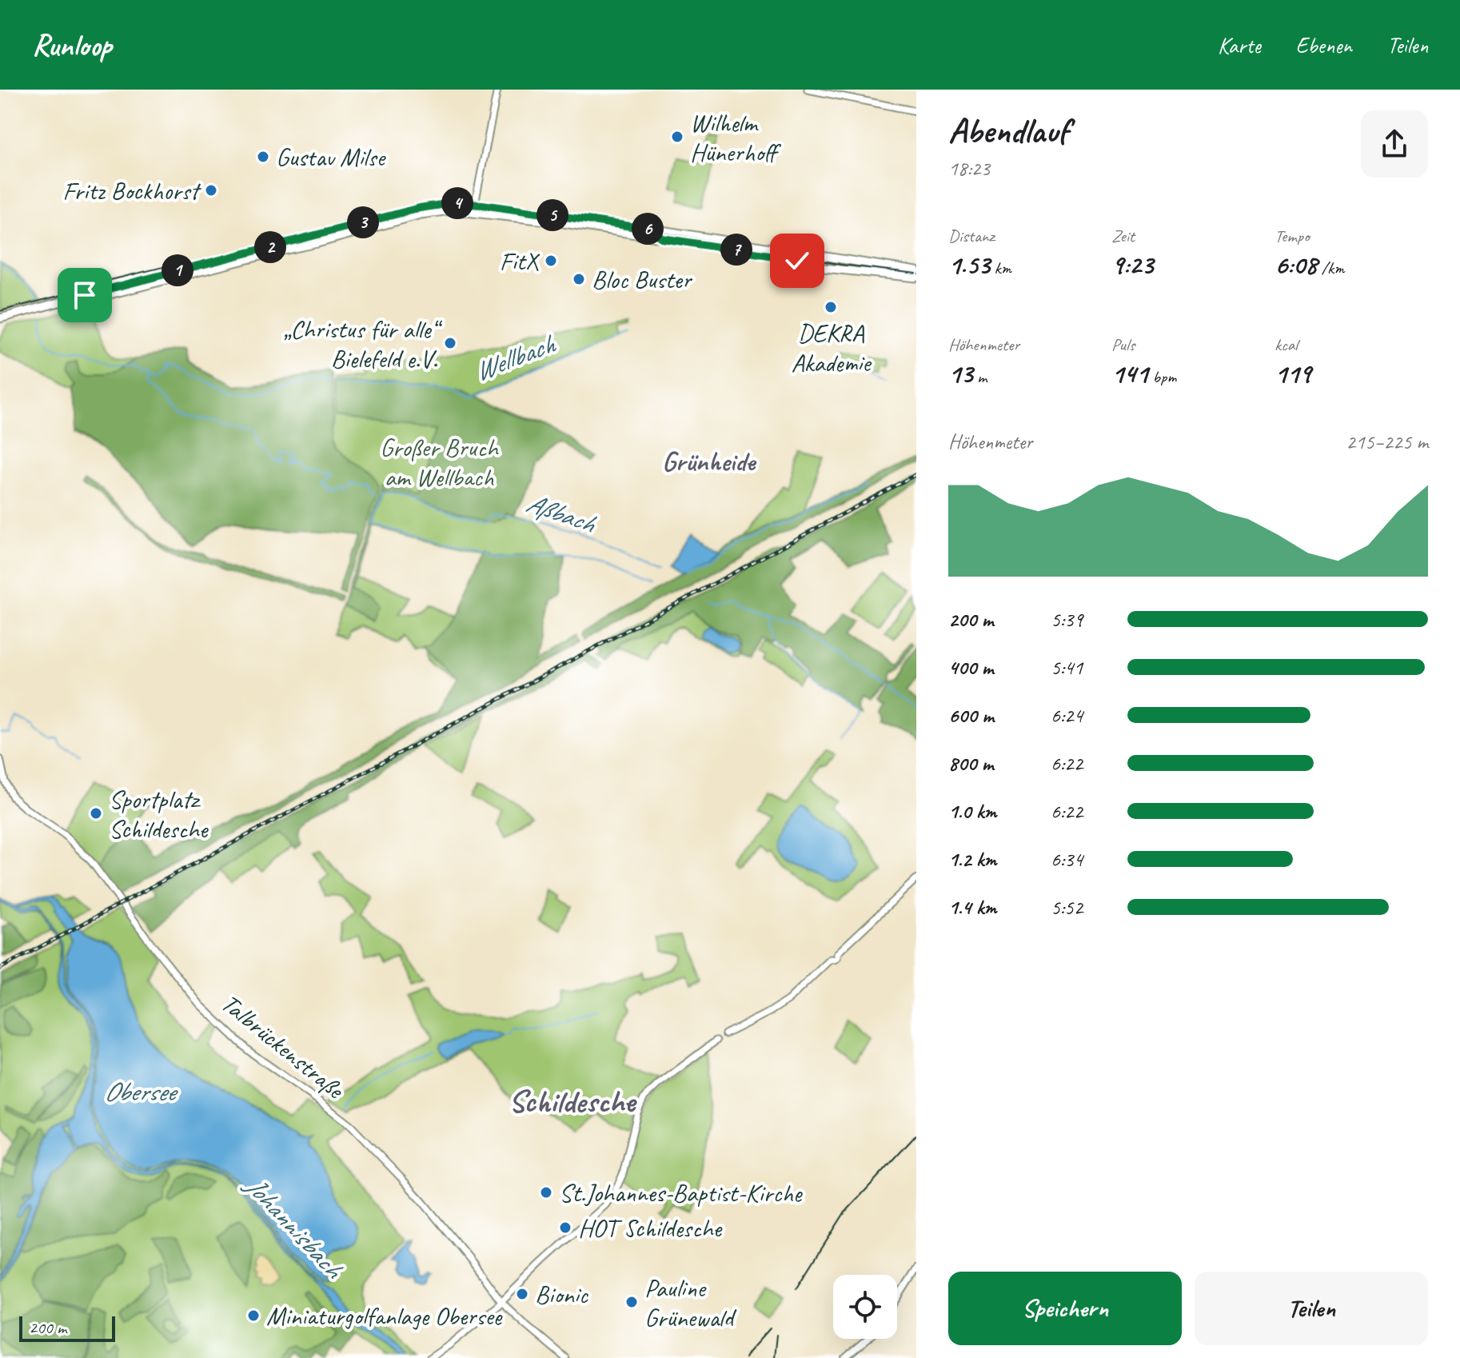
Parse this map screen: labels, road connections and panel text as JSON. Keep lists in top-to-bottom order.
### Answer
{
  "streets": {
    "main road": ["Talbrückenstraße"]
  },
  "districts": ["Grünheide", "Schildesche"],
  "water": [
    "Wellbach",
    "Aßbach",
    "Obersee",
    "Johannisbach"
  ],
  "parks": ["Großer Bruch am Wellbach"],
  "places": [
    "Wilhelm Hünerhoff",
    "Gustav Milse",
    "Fritz Bockhorst",
    "FitX",
    "Bloc Buster",
    "DEKRA Akademie",
    "„Christus für alle“ Bielefeld e.V.",
    "Sportplatz Schildesche",
    "St.Johannes-Baptist-Kirche",
    "HOT Schildesche",
    "Bionic",
    "Pauline Grünewald",
    "Miniaturgolfanlage Obersee"
  ],
  "scale_bar": "200 m",
  "page": {
    "header": "Runloop",
    "nav": ["Karte", "Ebenen", "Teilen"],
    "heading": ["Abendlauf", "18:23"],
    "pins": [
      "4",
      "5",
      "3",
      "6",
      "2",
      "7",
      "1"
    ],
    "stats": [
      ["Distanz", "1.53 km"],
      ["Zeit", "9:23"],
      ["Tempo", "6:08 /km"],
      ["Höhenmeter", "13 m"],
      ["Puls", "141 bpm"],
      ["kcal", "119"]
    ],
    "chart": ["Höhenmeter", "215–225 m"],
    "list": [
      {
        "name": "200 m",
        "note": "5:39"
      },
      {
        "name": "400 m",
        "note": "5:41"
      },
      {
        "name": "600 m",
        "note": "6:24"
      },
      {
        "name": "800 m",
        "note": "6:22"
      },
      {
        "name": "1.0 km",
        "note": "6:22"
      },
      {
        "name": "1.2 km",
        "note": "6:34"
      },
      {
        "name": "1.4 km",
        "note": "5:52"
      }
    ],
    "buttons": ["Speichern", "Teilen"],
    "scale": "200 m"
  }
}
